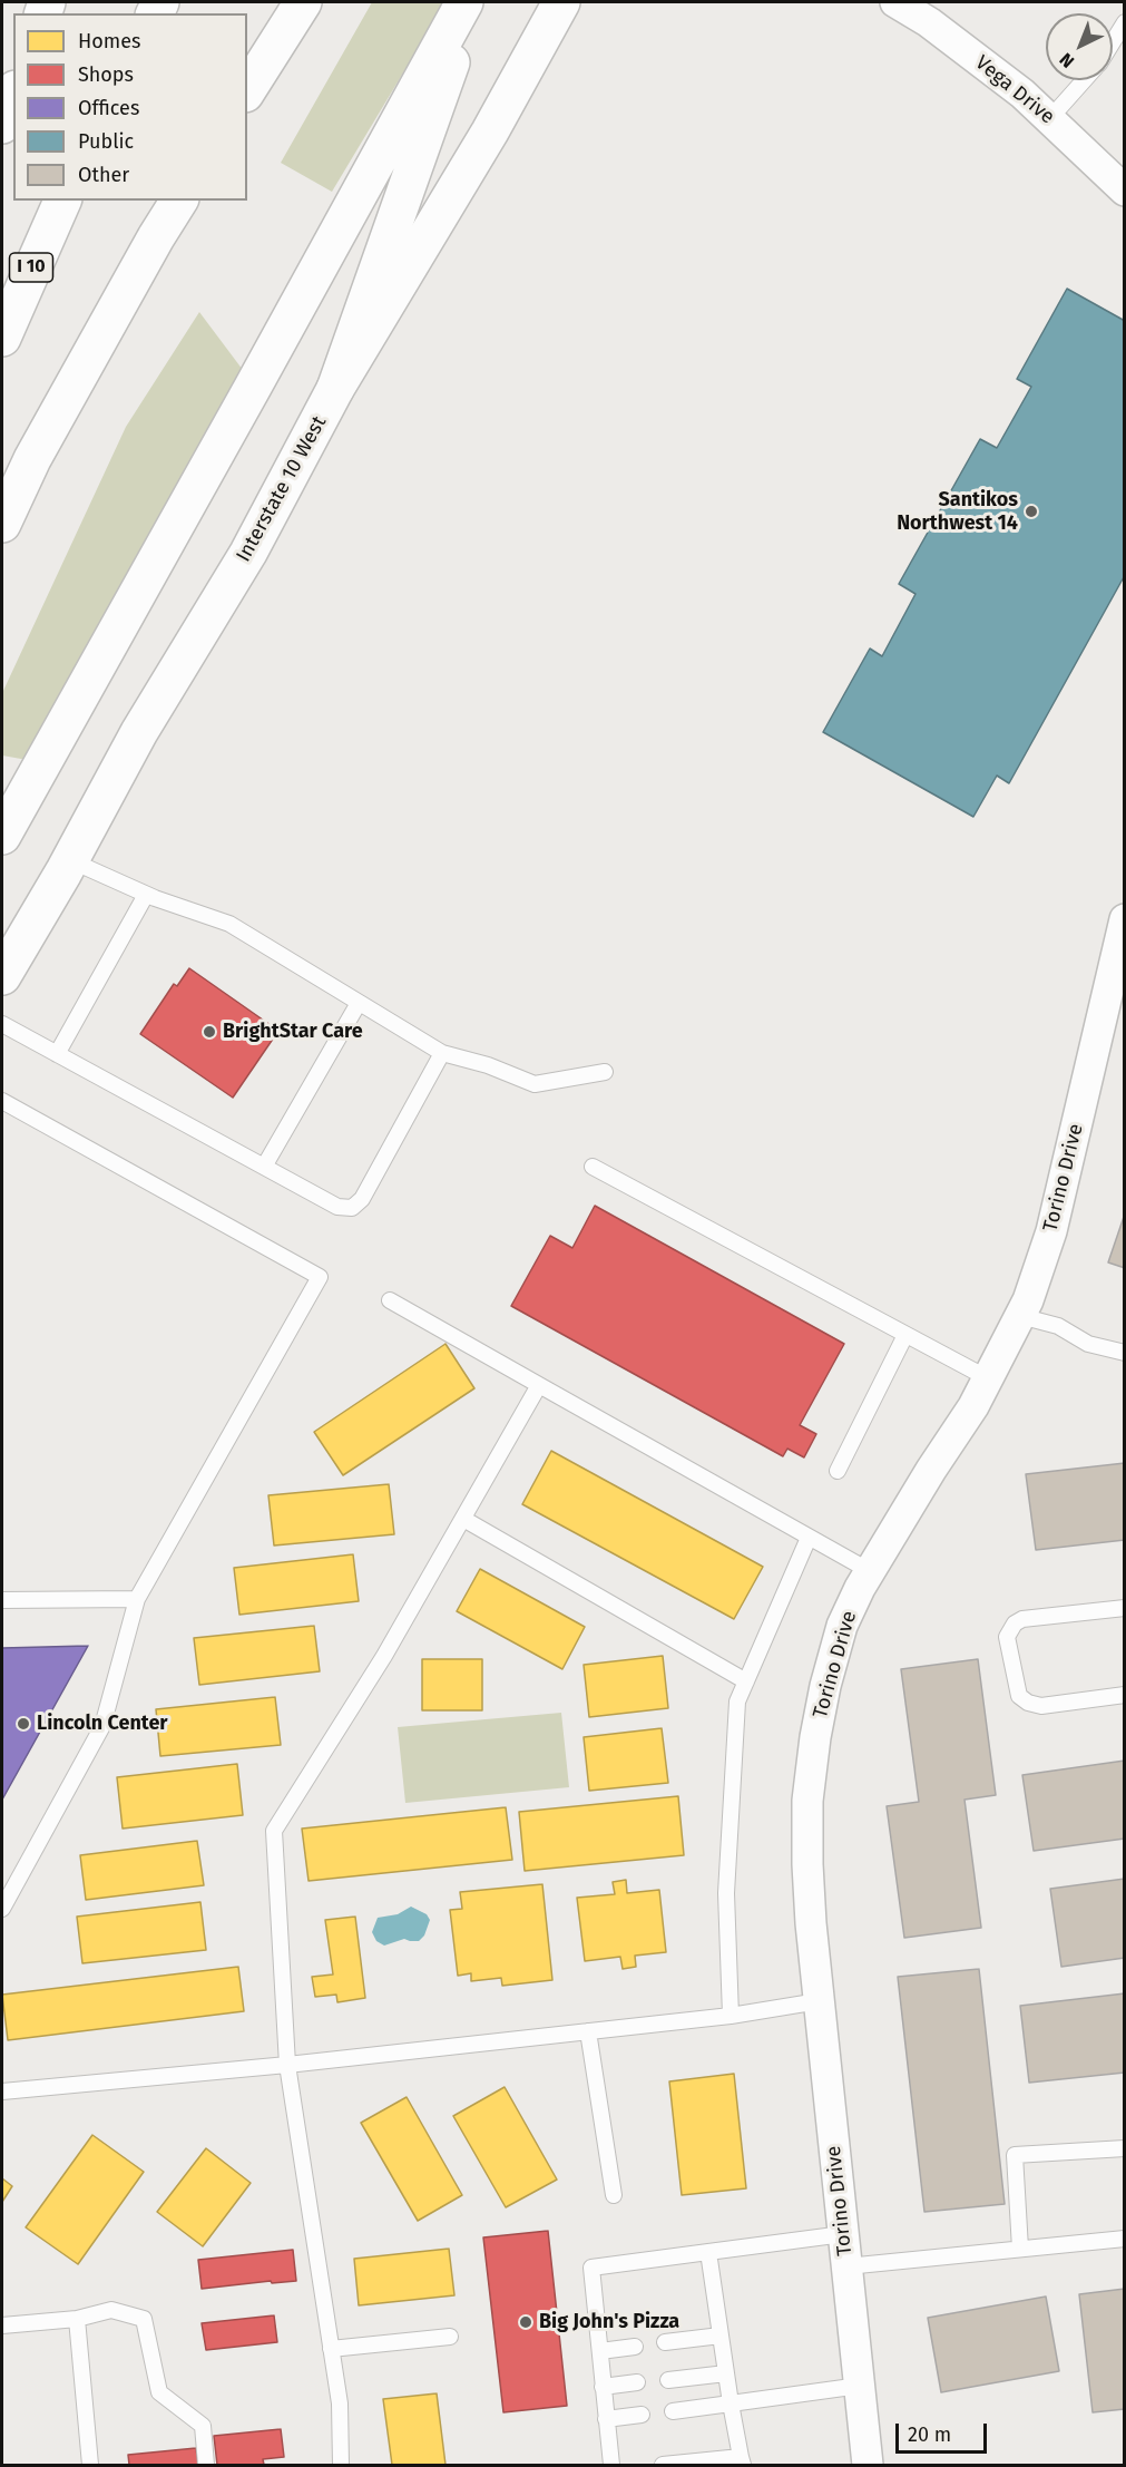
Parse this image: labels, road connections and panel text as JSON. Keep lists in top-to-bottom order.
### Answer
{
  "streets": {
    "main road": ["I 10", "Interstate 10 West"],
    "street": ["Vega Drive", "Torino Drive"]
  },
  "places": [
    "Santikos Northwest 14",
    "BrightStar Care",
    "Lincoln Center",
    "Big John's Pizza"
  ],
  "legend": [
    "Homes",
    "Shops",
    "Offices",
    "Public",
    "Other"
  ],
  "scale_bar": "20 m",
  "north": "bottom left"
}
